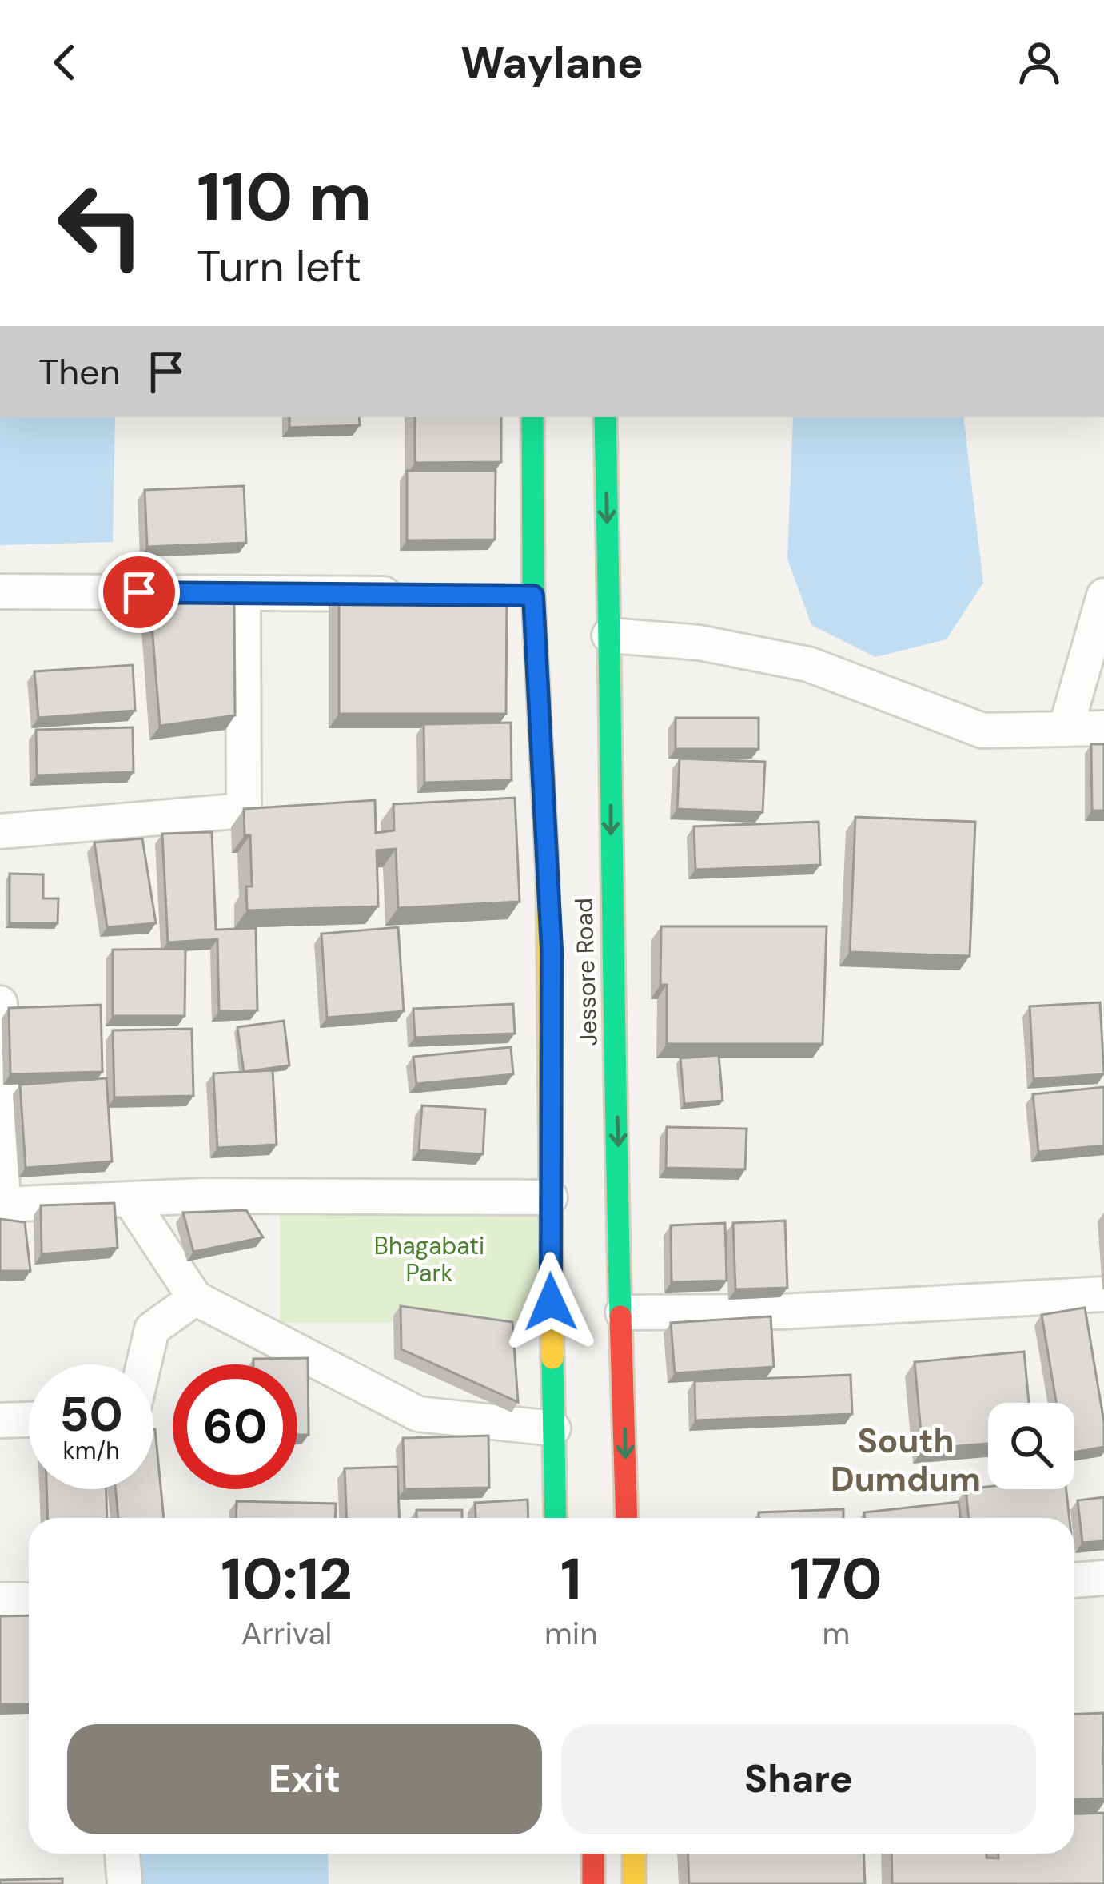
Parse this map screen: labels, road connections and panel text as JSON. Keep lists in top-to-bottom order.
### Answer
{
  "streets": {
    "main road": ["Jessore Road"]
  },
  "districts": ["South Dumdum"],
  "parks": ["Bhagabati Park"],
  "page": {
    "header": "Waylane",
    "turn": ["110 m", "Turn left"],
    "then": "Then",
    "speed": "50 km/h",
    "limit": "60",
    "eta": [
      "10:12",
      "Arrival",
      "1",
      "min",
      "170",
      "m"
    ],
    "buttons": ["Exit", "Share"]
  }
}
